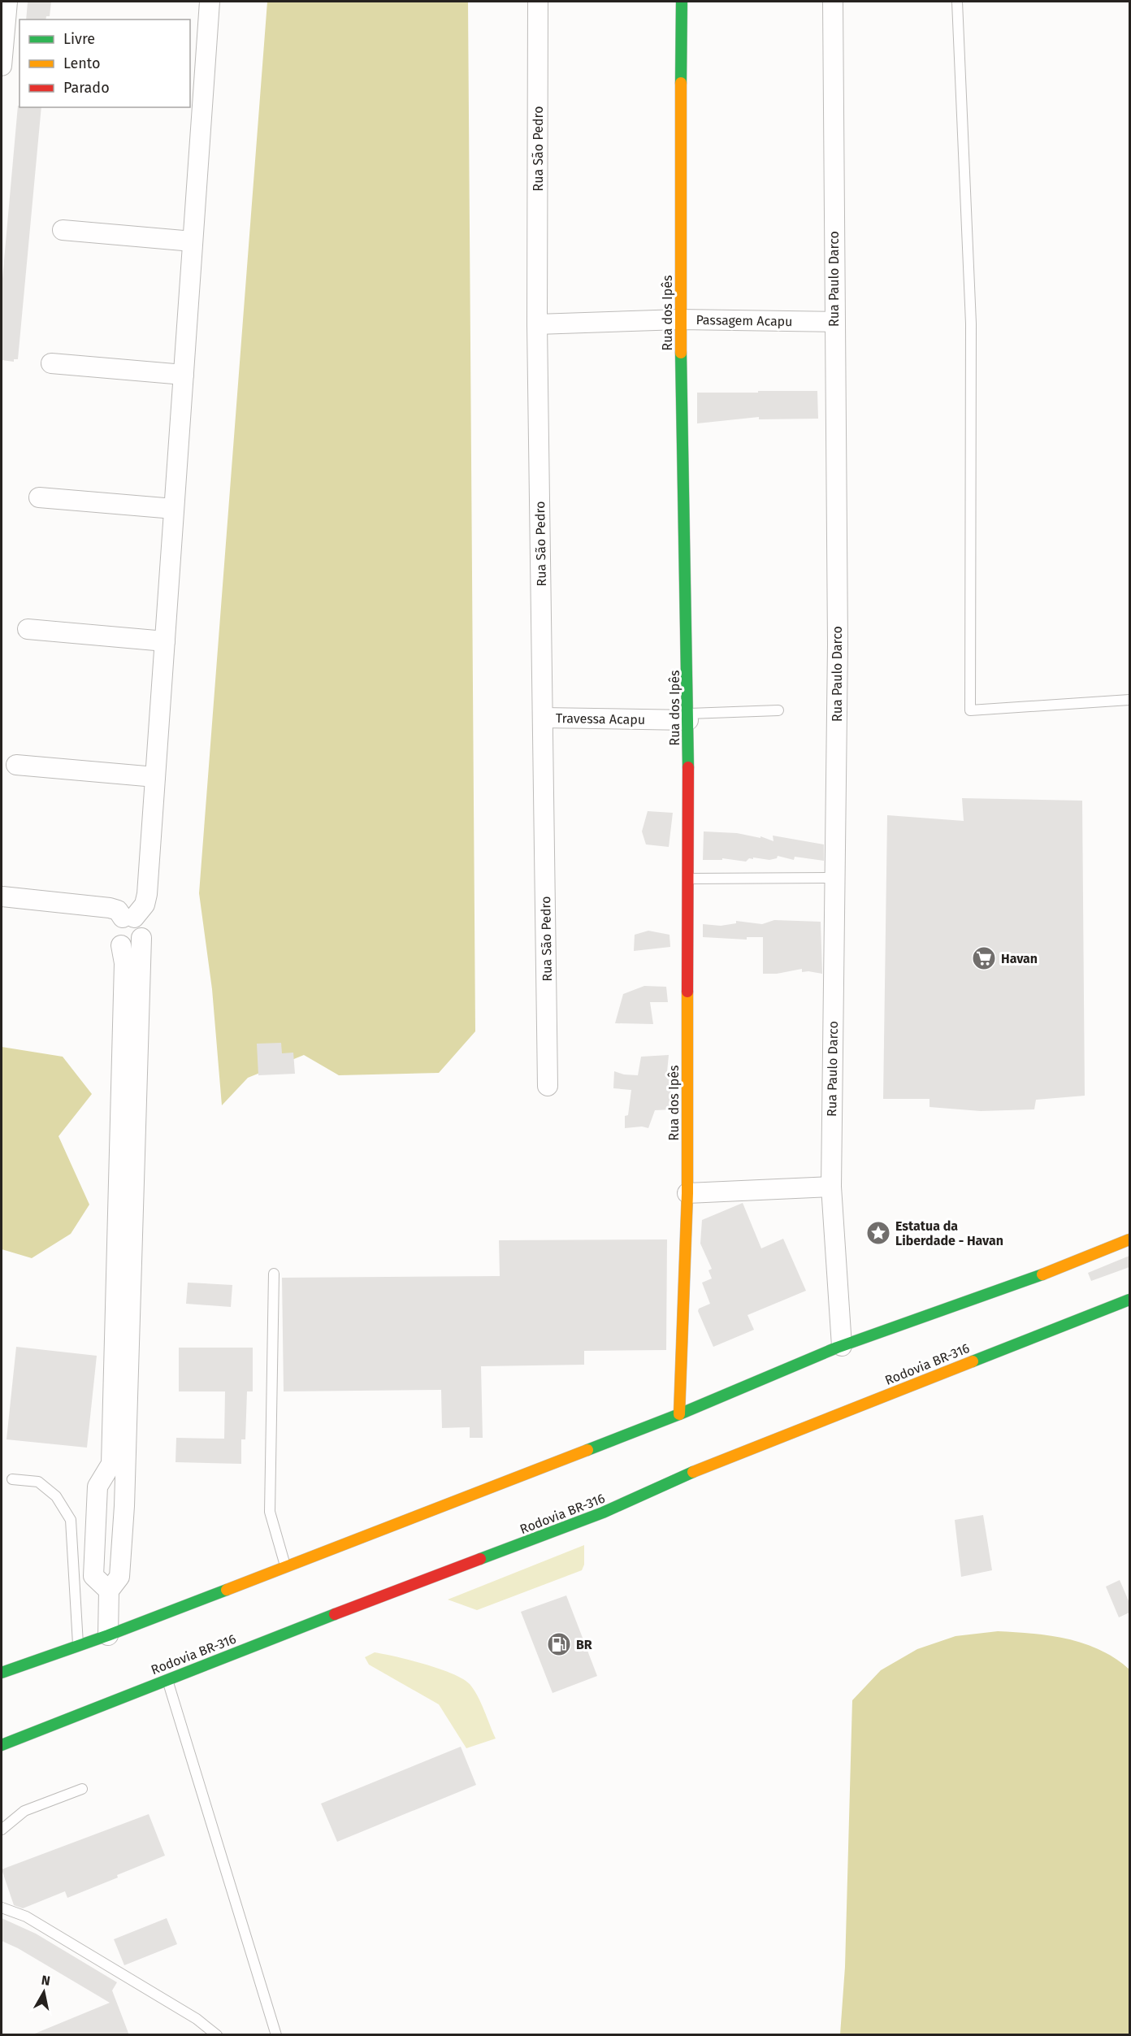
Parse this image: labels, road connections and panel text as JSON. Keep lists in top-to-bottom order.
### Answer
{
  "streets": {
    "main road": ["Rua dos Ipês", "Rodovia BR-316"],
    "street": [
      "Rua São Pedro",
      "Rua Paulo Darco",
      "Passagem Acapu",
      "Travessa Acapu"
    ]
  },
  "crossings": [
    ["Rua São Pedro", "Passagem Acapu"],
    ["Rua São Pedro", "Travessa Acapu"],
    ["Rua Paulo Darco", "Passagem Acapu"],
    ["Rua dos Ipês", "Passagem Acapu"],
    ["Rua dos Ipês", "Travessa Acapu"]
  ],
  "places": {
    "supermarket": ["Havan"],
    "place": ["Estatua da Liberdade - Havan"],
    "fuel station": ["BR"]
  },
  "legend": ["Livre", "Lento", "Parado"],
  "north": "top"
}
